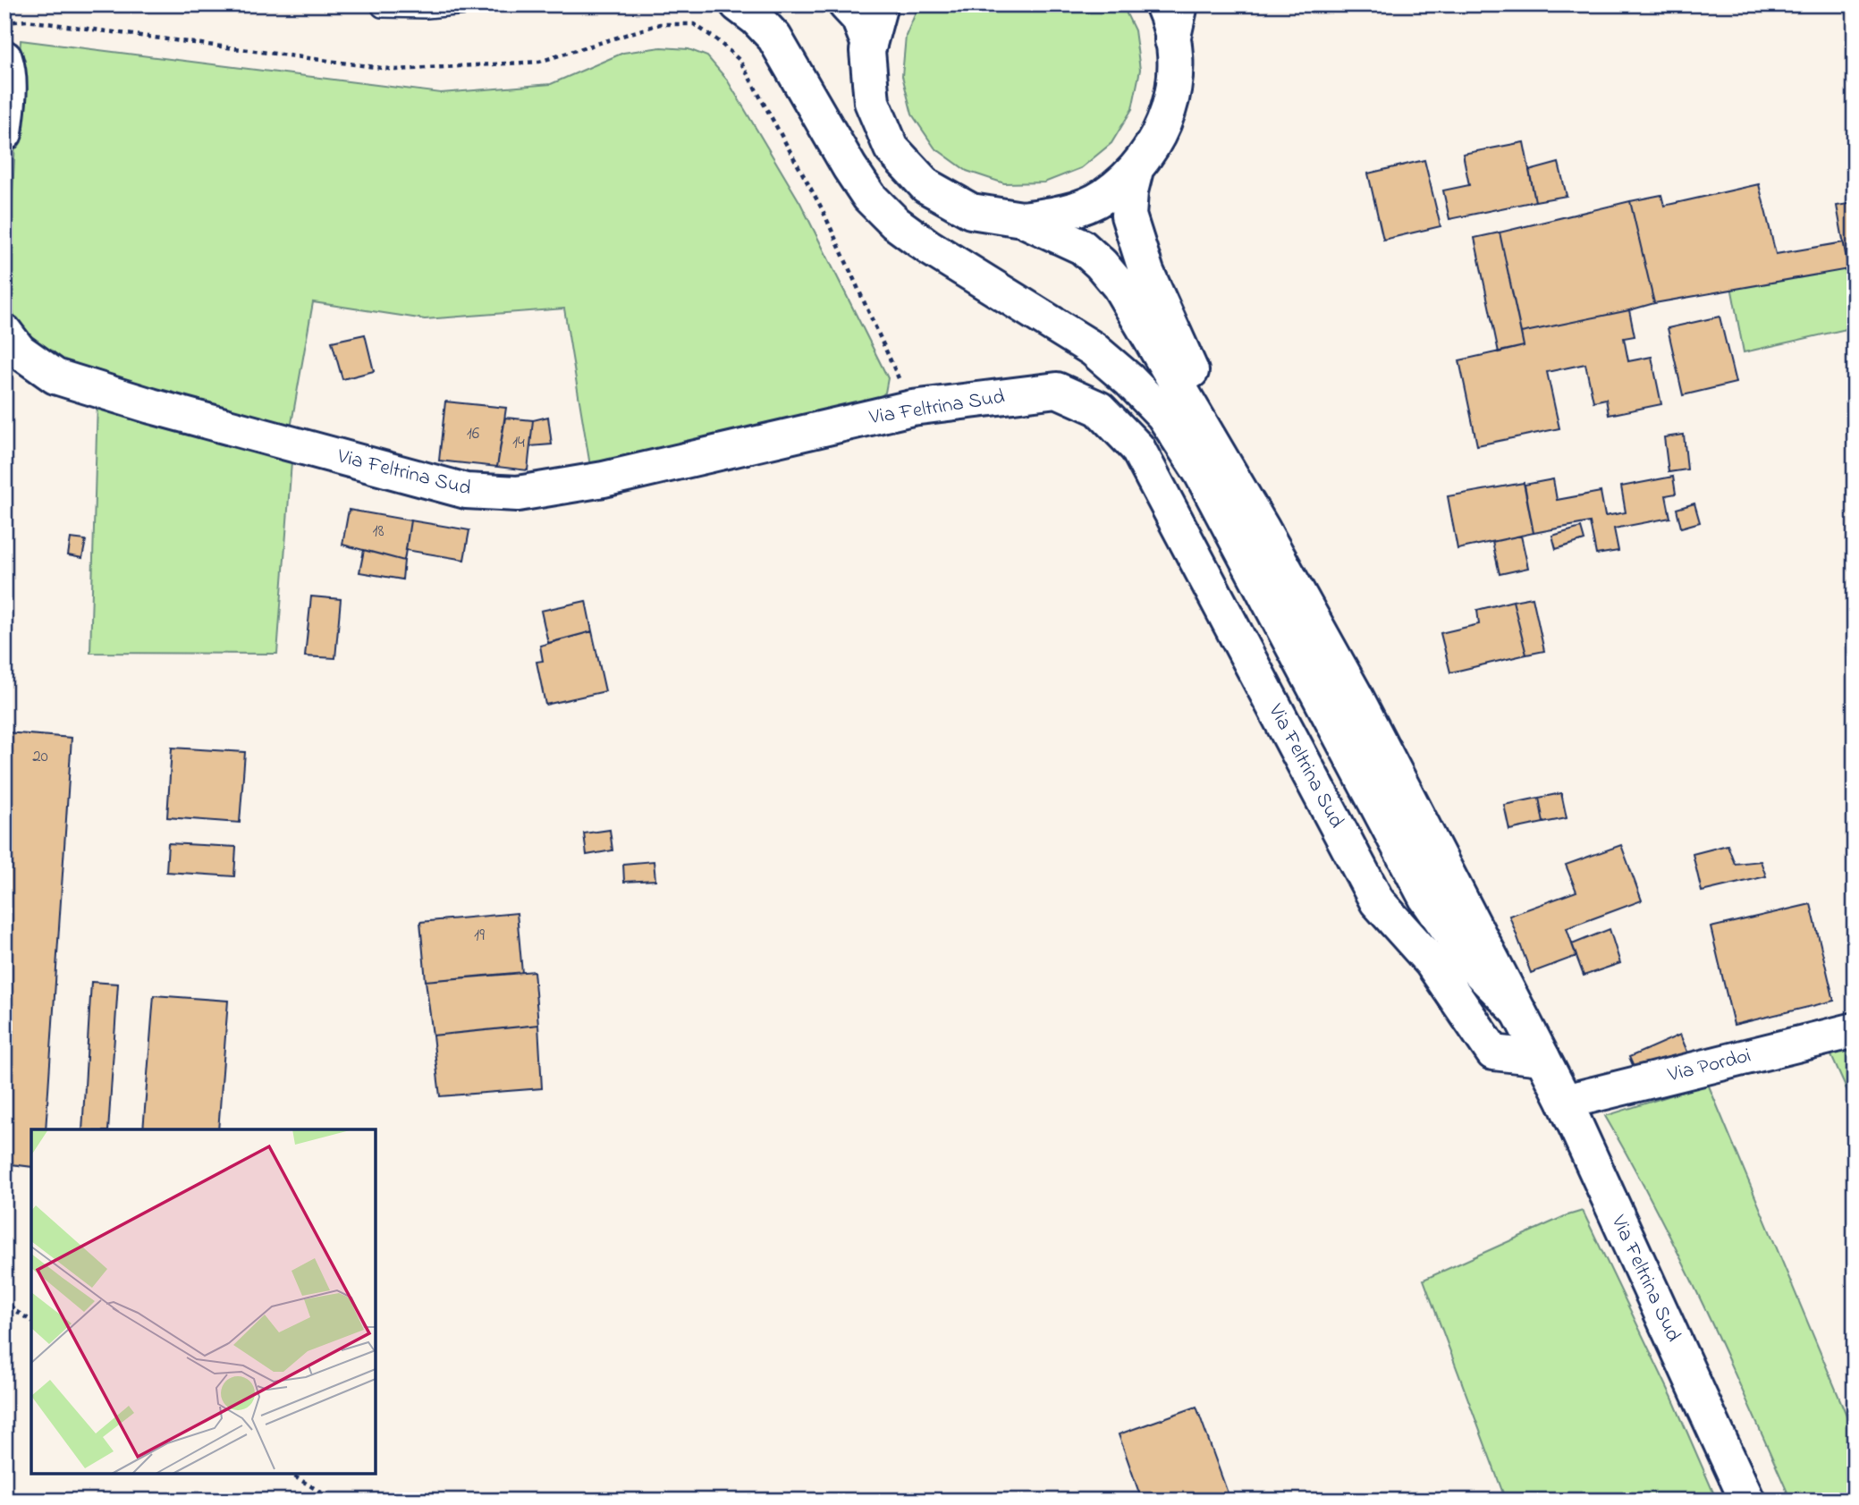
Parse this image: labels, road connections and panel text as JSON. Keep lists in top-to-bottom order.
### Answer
{
  "streets": {
    "main road": ["Via Feltrina Sud", "Via Pordoi"]
  },
  "crossings": [
    ["Via Feltrina Sud", "Via Pordoi"]
  ],
  "house_numbers": [
    "16",
    "14",
    "18",
    "20",
    "19"
  ]
}
